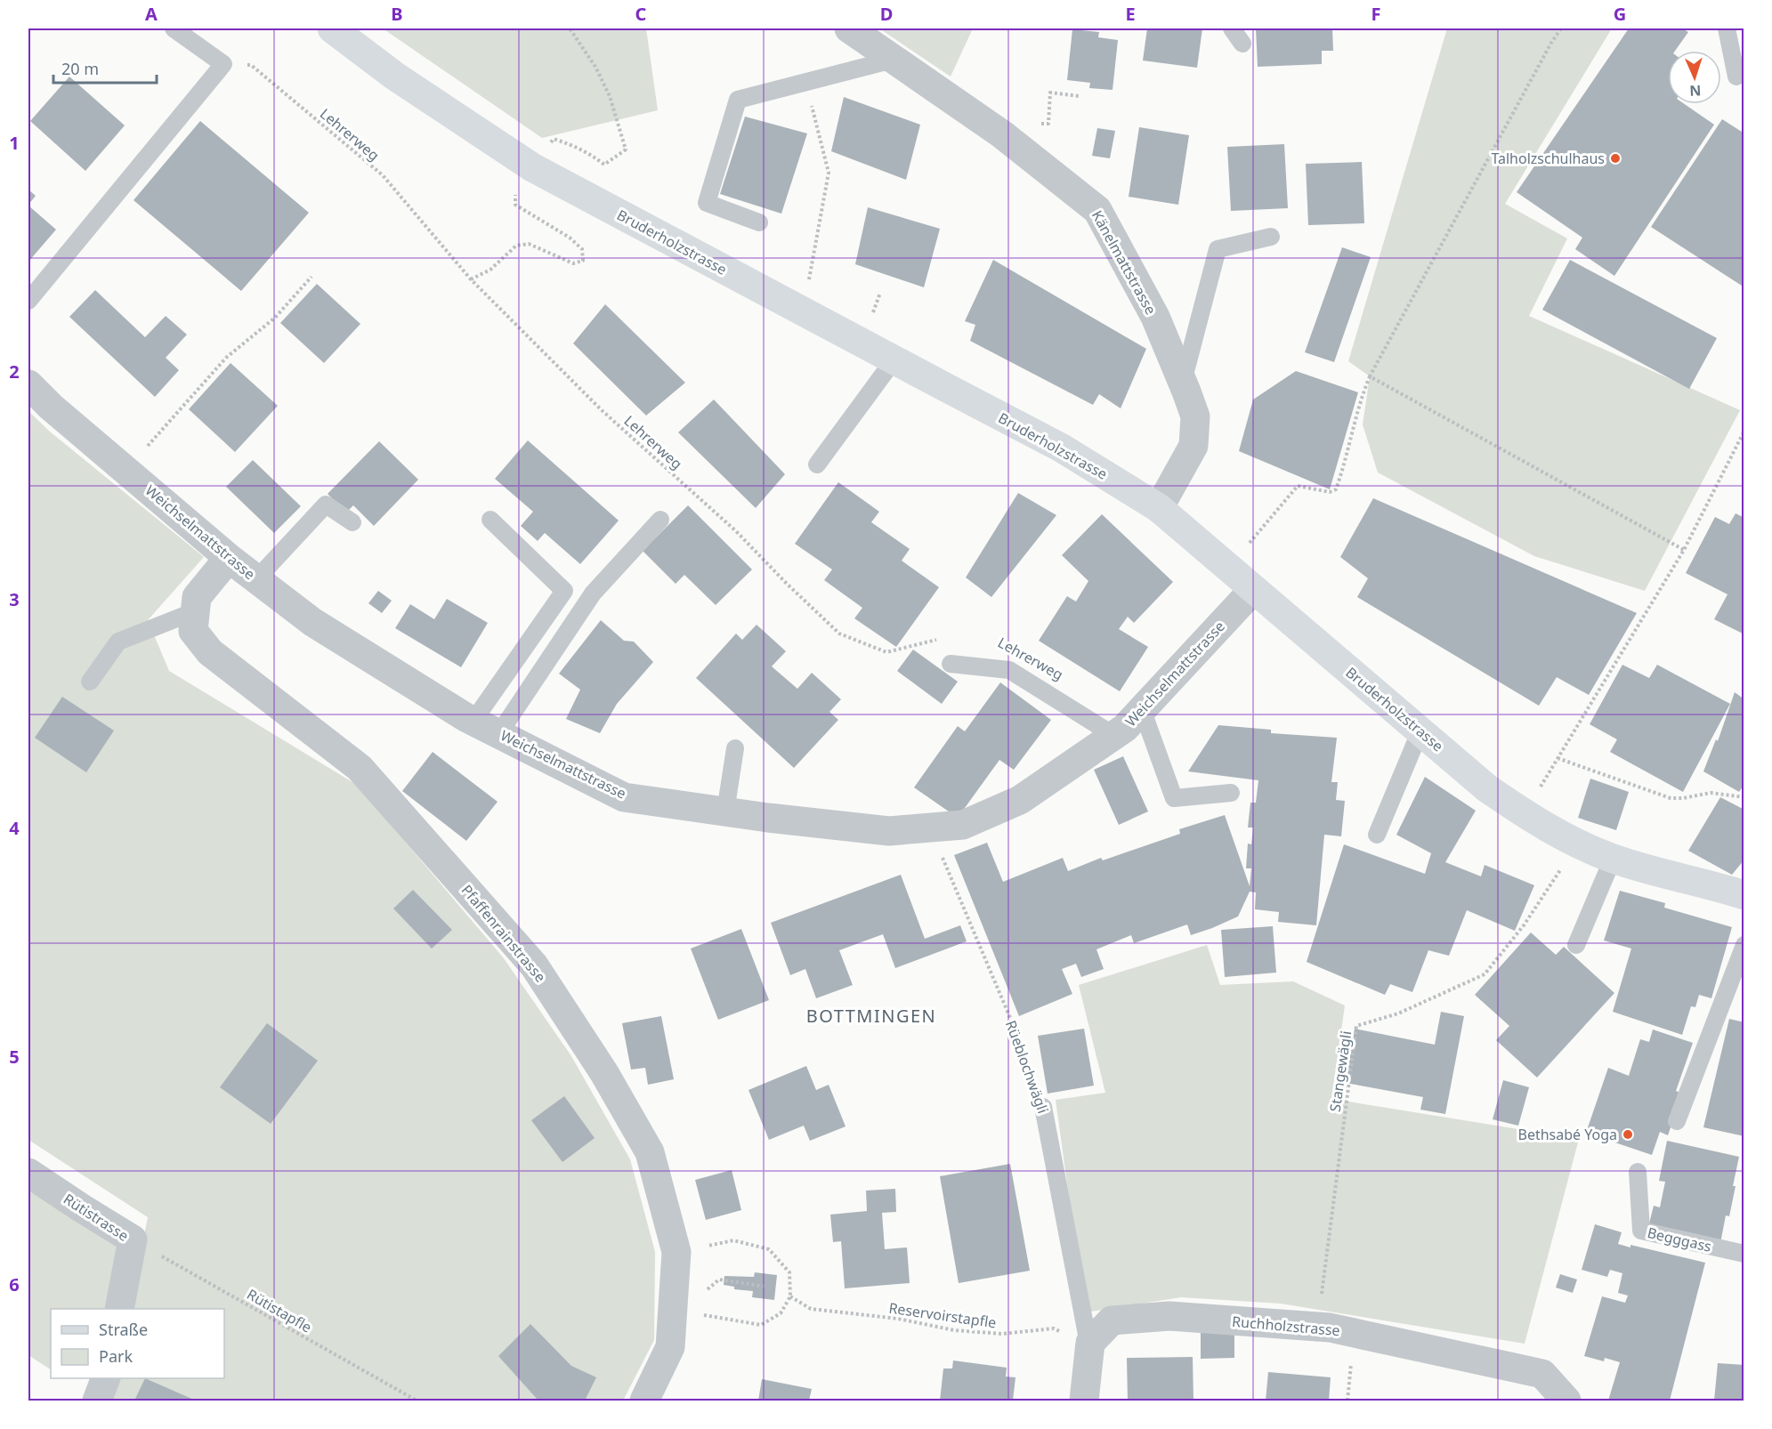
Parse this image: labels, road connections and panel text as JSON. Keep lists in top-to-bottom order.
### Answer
{
  "streets": {
    "main road": ["Bruderholzstrasse"],
    "street": [
      "Känelmattstrasse",
      "Weichselmattstrasse",
      "Pfaffenrainstrasse",
      "Rütistrasse",
      "Ruchholzstrasse"
    ],
    "lane": ["Rüeblochwägli", "Begggass"],
    "path": [
      "Lehrerweg",
      "Stangewägli",
      "Rütistapfle",
      "Reservoirstapfle"
    ]
  },
  "crossings": [
    ["Bruderholzstrasse", "Känelmattstrasse"],
    ["Bruderholzstrasse", "Weichselmattstrasse"],
    ["Weichselmattstrasse", "Pfaffenrainstrasse"],
    ["Weichselmattstrasse", "Rüeblochwägli"],
    ["Pfaffenrainstrasse", "Reservoirstapfle"],
    ["Rüeblochwägli", "Reservoirstapfle"],
    ["Rüeblochwägli", "Ruchholzstrasse"],
    ["Stangewägli", "Ruchholzstrasse"],
    ["Rütistrasse", "Rütistapfle"],
    ["Reservoirstapfle", "Ruchholzstrasse"]
  ],
  "districts": ["BOTTMINGEN"],
  "places": ["Talholzschulhaus", "Bethsabé Yoga"],
  "legend": ["Straße", "Park"],
  "scale_bar": "20 m",
  "north": "bottom",
  "grid": {
    "columns": [
      "A",
      "B",
      "C",
      "D",
      "E",
      "F",
      "G"
    ],
    "rows": [
      "1",
      "2",
      "3",
      "4",
      "5",
      "6"
    ]
  }
}
